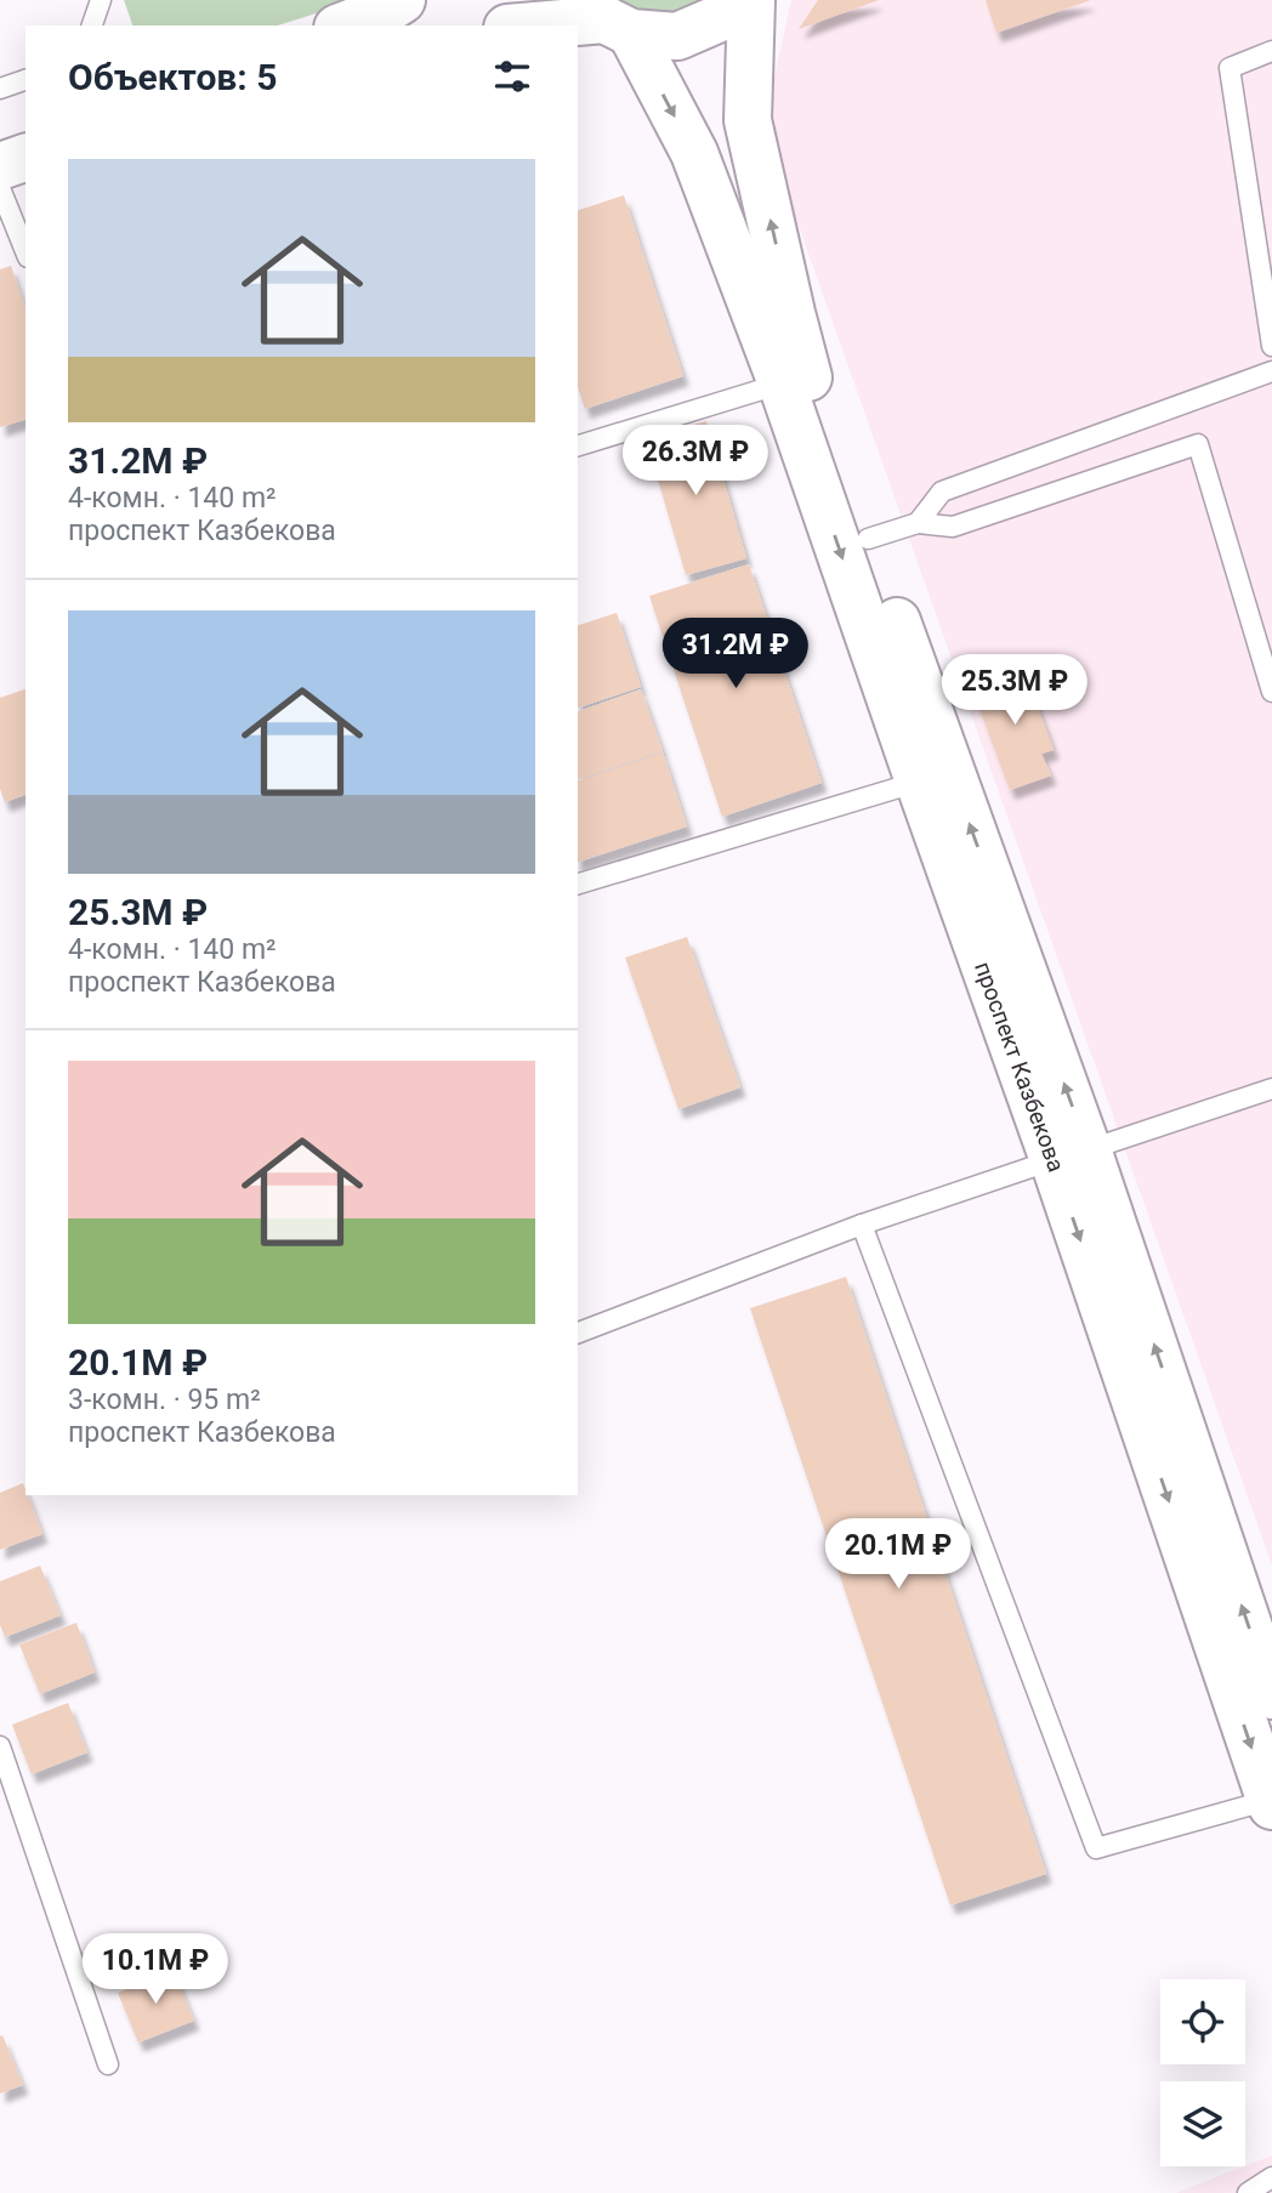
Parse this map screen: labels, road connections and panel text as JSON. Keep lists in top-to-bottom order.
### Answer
{
  "streets": {
    "highway": ["проспект Казбекова"]
  },
  "page": {
    "heading": "Объектов: 5",
    "list": [
      {
        "name": "31.2M ₽",
        "note": "4-комн. · 140 m² · проспект Казбекова"
      },
      {
        "name": "25.3M ₽",
        "note": "4-комн. · 140 m² · проспект Казбекова"
      },
      {
        "name": "20.1M ₽",
        "note": "3-комн. · 95 m² · проспект Казбекова"
      }
    ],
    "price": [
      "26.3M ₽",
      "31.2M ₽",
      "25.3M ₽",
      "20.1M ₽",
      "10.1M ₽"
    ]
  }
}
